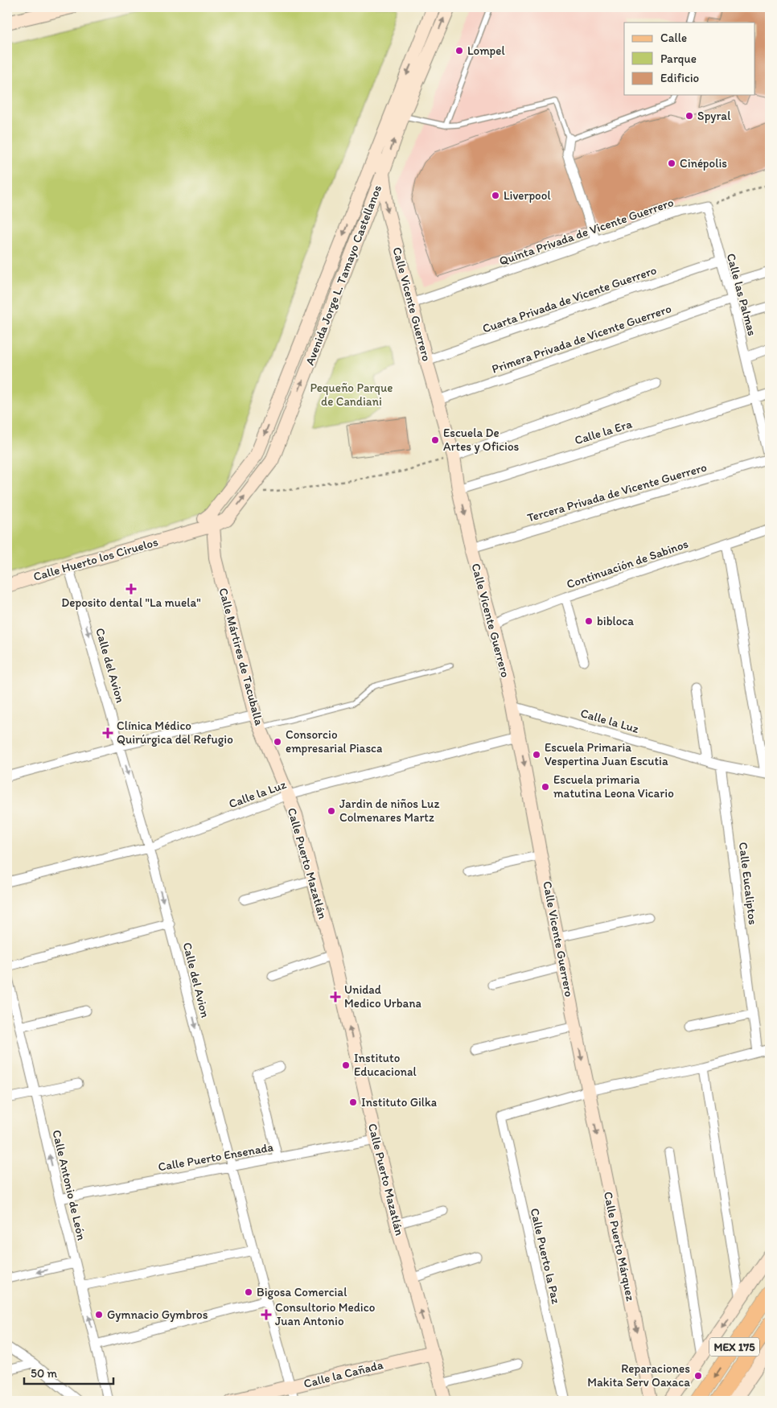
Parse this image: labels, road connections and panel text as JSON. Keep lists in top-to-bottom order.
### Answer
{
  "streets": {
    "main road": ["MEX 175"],
    "street": [
      "Quinta Privada de Vicente Guerrero",
      "Avenida Jorge L. Tamayo Castellanos",
      "Calle las Palmas",
      "Cuarta Privada de Vicente Guerrero",
      "Calle Vicente Guerrero",
      "Primera Privada de Vicente Guerrero",
      "Calle la Era",
      "Tercera Privada de Vicente Guerrero",
      "Calle Huerto los Ciruelos",
      "Continuación de Sabinos",
      "Calle Mártires de Tacuballa",
      "Calle del Avion",
      "Calle la Luz",
      "Calle Puerto Mazatlán",
      "Calle Eucaliptos",
      "Calle Puerto Ensenada",
      "Calle Antonio de León",
      "Calle Puerto Márquez",
      "Calle Puerto la Paz",
      "Calle la Cañada"
    ]
  },
  "crossings": [
    ["Quinta Privada de Vicente Guerrero", "Calle las Palmas"],
    ["Quinta Privada de Vicente Guerrero", "Calle Vicente Guerrero"],
    ["Avenida Jorge L. Tamayo Castellanos", "Calle Vicente Guerrero"],
    ["Avenida Jorge L. Tamayo Castellanos", "Calle Huerto los Ciruelos"],
    ["Avenida Jorge L. Tamayo Castellanos", "Calle Mártires de Tacuballa"],
    ["Calle las Palmas", "Cuarta Privada de Vicente Guerrero"],
    ["Calle las Palmas", "Primera Privada de Vicente Guerrero"],
    ["Calle las Palmas", "Calle la Era"],
    ["Calle las Palmas", "Tercera Privada de Vicente Guerrero"],
    ["Cuarta Privada de Vicente Guerrero", "Calle Vicente Guerrero"],
    ["Calle Vicente Guerrero", "Primera Privada de Vicente Guerrero"],
    ["Calle Vicente Guerrero", "Calle la Era"],
    ["Calle Vicente Guerrero", "Tercera Privada de Vicente Guerrero"],
    ["Calle Vicente Guerrero", "Continuación de Sabinos"],
    ["Calle Vicente Guerrero", "Calle la Luz"],
    ["Calle Vicente Guerrero", "Calle Puerto Márquez"],
    ["Calle Vicente Guerrero", "Calle Puerto la Paz"],
    ["Calle Huerto los Ciruelos", "Calle Mártires de Tacuballa"],
    ["Calle Huerto los Ciruelos", "Calle del Avion"],
    ["Calle Mártires de Tacuballa", "Calle la Luz"],
    ["Calle Mártires de Tacuballa", "Calle Puerto Mazatlán"],
    ["Calle del Avion", "Calle la Luz"],
    ["Calle del Avion", "Calle Puerto Ensenada"],
    ["Calle del Avion", "Calle la Cañada"],
    ["Calle la Luz", "Calle Puerto Mazatlán"],
    ["Calle la Luz", "Calle Eucaliptos"],
    ["Calle Puerto Mazatlán", "Calle Puerto Ensenada"],
    ["Calle Puerto Mazatlán", "Calle la Cañada"],
    ["Calle Puerto Ensenada", "Calle Antonio de León"],
    ["Calle Puerto Márquez", "Calle Puerto la Paz"]
  ],
  "one_way": [
    "Calle Vicente Guerrero",
    "Calle del Avion",
    "Calle Puerto Mazatlán",
    "Calle Antonio de León"
  ],
  "parks": ["Pequeño Parque de Candiani"],
  "places": {
    "other": [
      "Lompel",
      "Spyral",
      "Cinépolis",
      "Liverpool",
      "Escuela De Artes y Oficios",
      "bibloca",
      "Consorcio empresarial Piasca",
      "Escuela Primaria Vespertina Juan Escutia",
      "Escuela primaria matutina Leona Vicario",
      "Jardin de niños Luz Colmenares Martz",
      "Instituto Educacional",
      "Instituto Gilka",
      "Bigosa Comercial",
      "Gymnacio Gymbros",
      "Reparaciones Makita Serv Oaxaca"
    ],
    "health": [
      "Deposito dental \"La muela\"",
      "Clínica Médico Quirúrgica del Refugio",
      "Unidad Medico Urbana",
      "Consultorio Medico Juan Antonio"
    ]
  },
  "legend": ["Calle", "Parque", "Edificio"],
  "scale_bar": "50 m"
}
